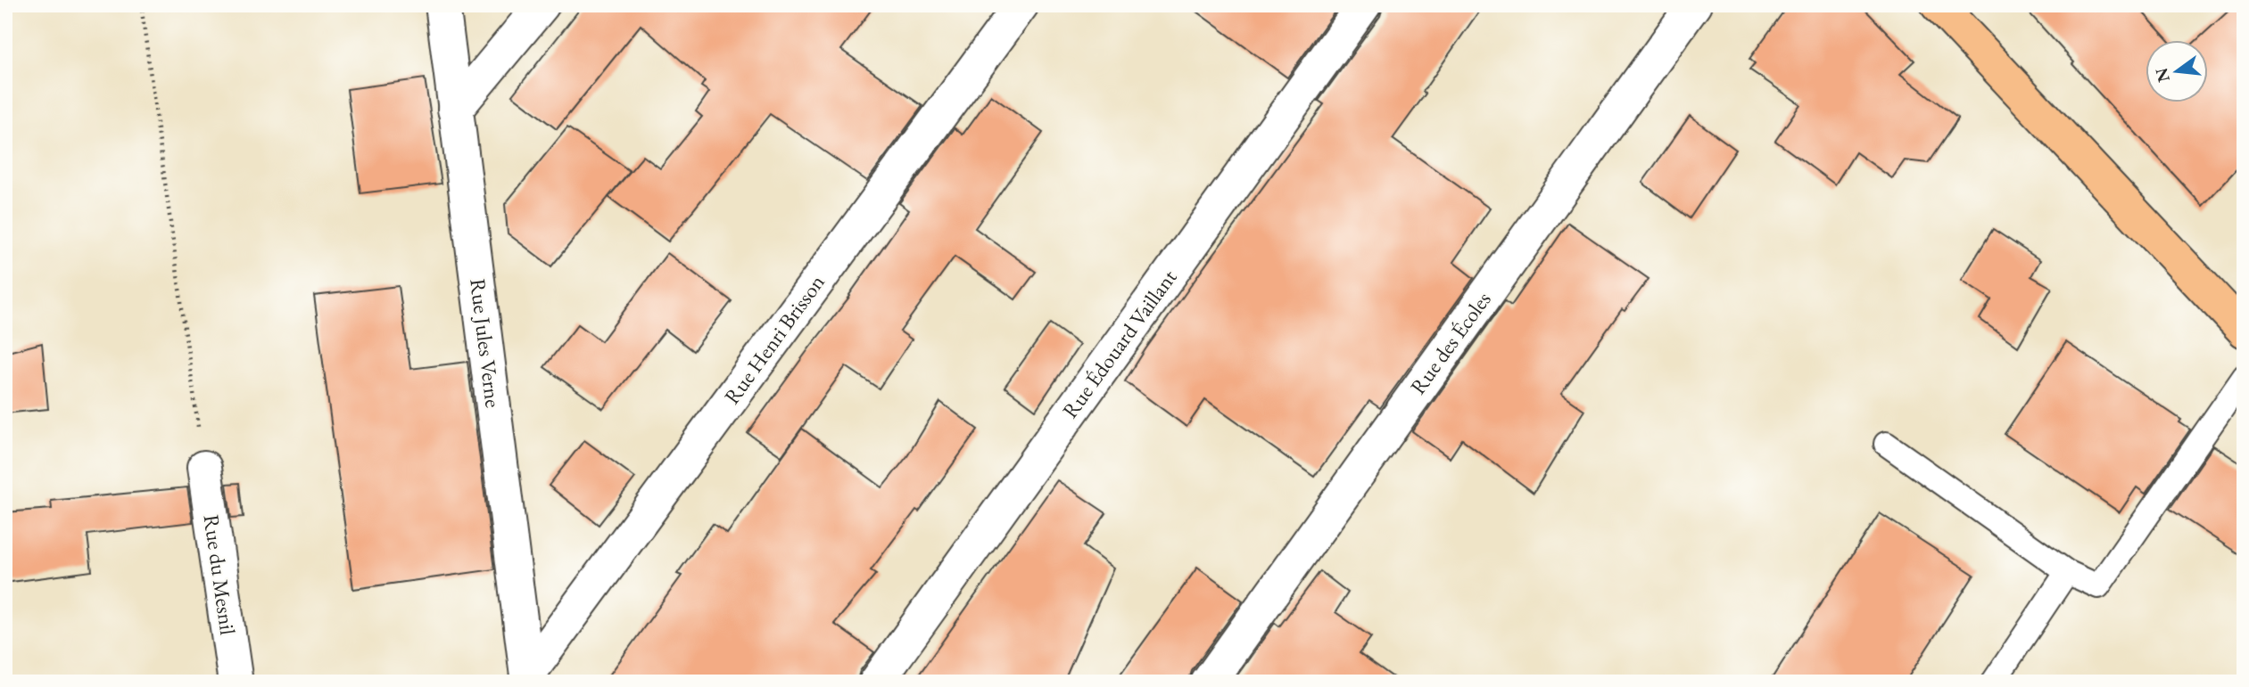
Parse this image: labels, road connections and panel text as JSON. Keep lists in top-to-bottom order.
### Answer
{
  "streets": {
    "street": [
      "Rue Henri Brisson",
      "Rue Jules Verne",
      "Rue des Écoles",
      "Rue Édouard Vaillant",
      "Rue du Mesnil"
    ]
  },
  "crossings": [
    ["Rue Henri Brisson", "Rue Jules Verne"]
  ],
  "north": "left"
}
